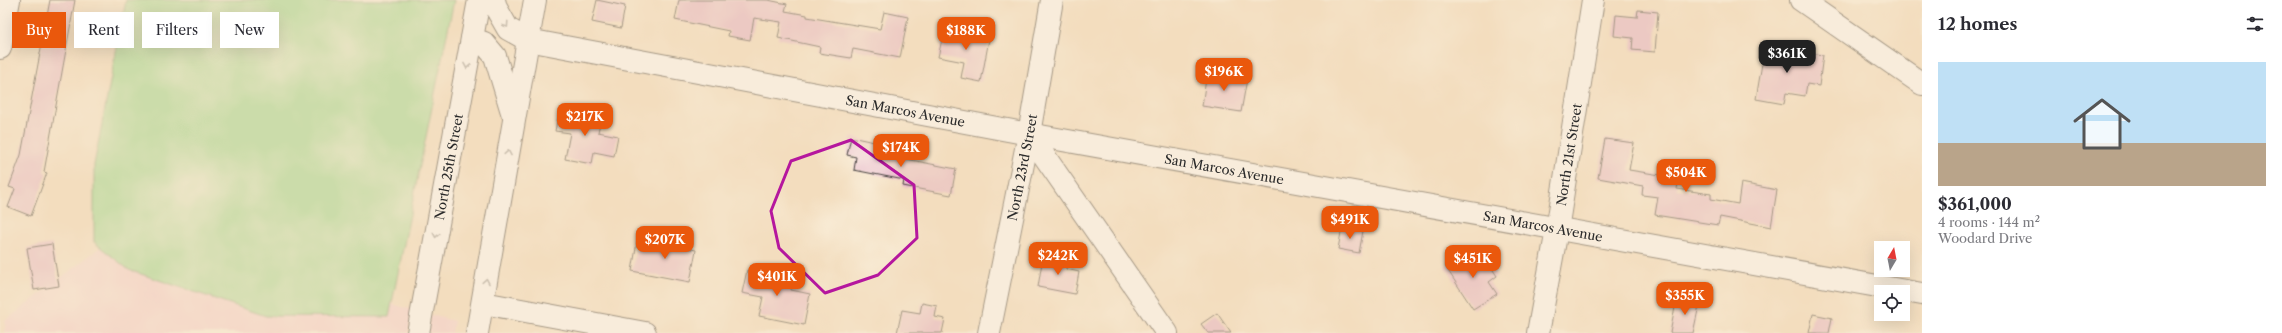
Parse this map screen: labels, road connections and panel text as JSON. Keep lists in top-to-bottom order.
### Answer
{
  "streets": {
    "street": [
      "San Marcos Avenue",
      "North 21st Street",
      "North 25th Street",
      "North 23rd Street"
    ]
  },
  "crossings": [
    ["San Marcos Avenue", "North 21st Street"],
    ["San Marcos Avenue", "North 23rd Street"]
  ],
  "north": "top",
  "page": {
    "heading": "12 homes",
    "chip": [
      "Buy",
      "Rent",
      "Filters",
      "New"
    ],
    "price": [
      "$188K",
      "$361K",
      "$196K",
      "$217K",
      "$174K",
      "$504K",
      "$491K",
      "$207K",
      "$242K",
      "$451K",
      "$401K",
      "$355K"
    ],
    "list": [
      {
        "name": "$361,000",
        "note": "4 rooms · 144 m² · Woodard Drive"
      }
    ]
  }
}
